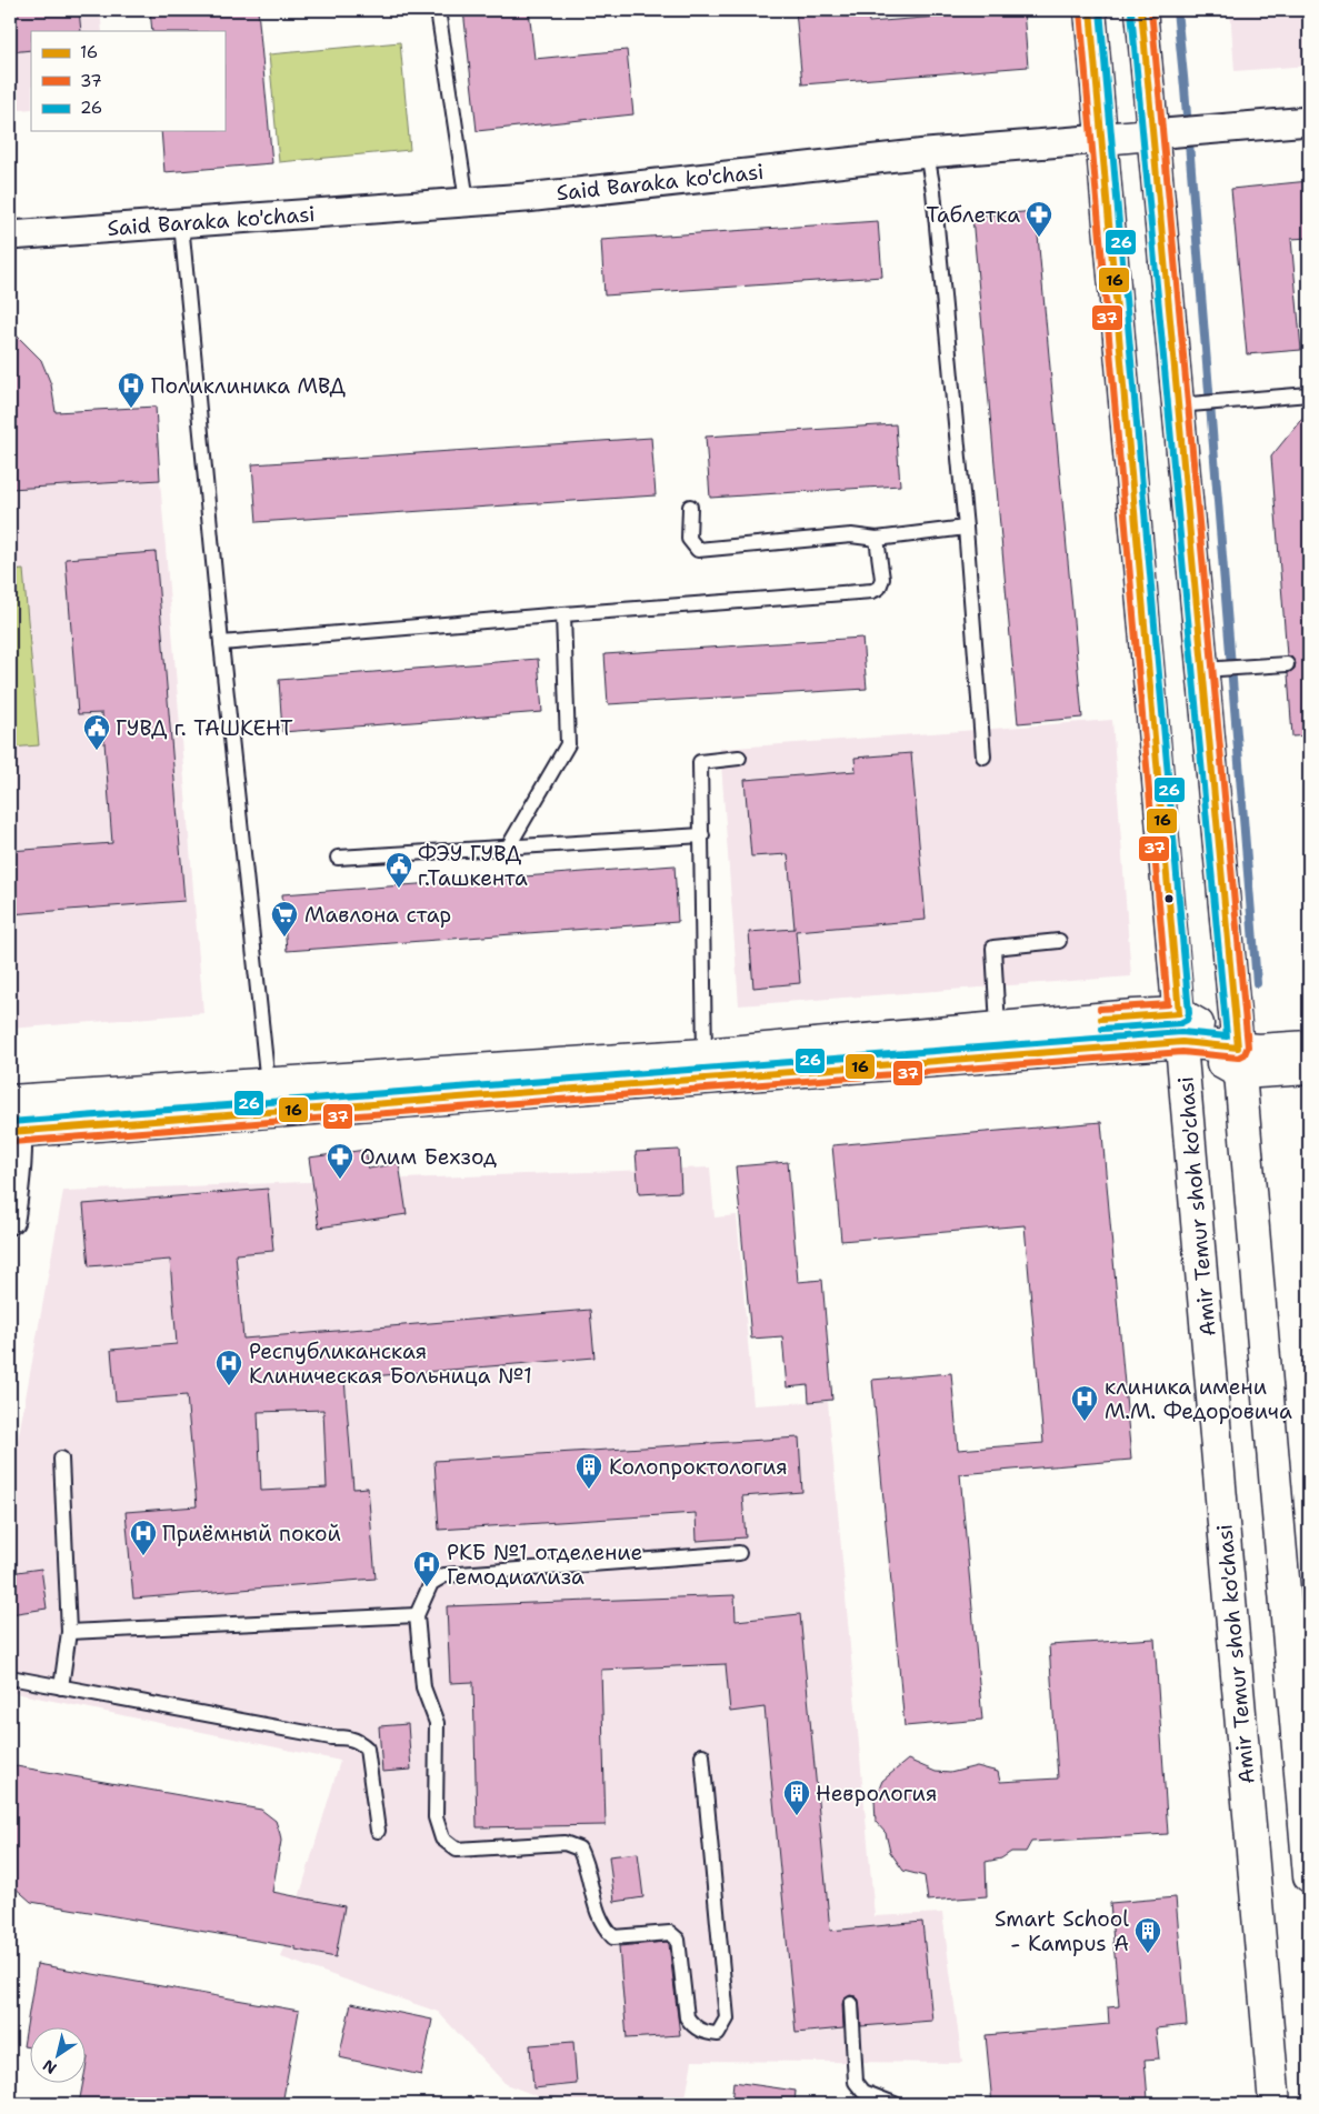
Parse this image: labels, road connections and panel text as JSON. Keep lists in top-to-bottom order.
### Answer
{
  "streets": {
    "main road": ["Said Baraka ko'chasi", "Amir Temur shoh ko'chasi"]
  },
  "crossings": [
    ["Said Baraka ko'chasi", "Amir Temur shoh ko'chasi"]
  ],
  "places": {
    "pharmacy": ["Таблетка", "Олим Бехзод"],
    "hospital": [
      "Поликлиника МВД",
      "Республиканская Клиническая Больница №1",
      "клиника имени М.М. Федоровича",
      "Приёмный покой",
      "РКБ №1 отделение Гемодиализа"
    ],
    "public building": ["ГУВД г. ТАШКЕНТ", "ФЭУ ГУВД г.Ташкента"],
    "supermarket": ["Мавлона стар"],
    "building": ["Колопроктология", "Неврология", "Smart School - Kampus A"]
  },
  "lines": ["transit line 16", "transit line 37", "transit line 26"],
  "legend": ["16", "37", "26"],
  "north": "bottom left"
}
